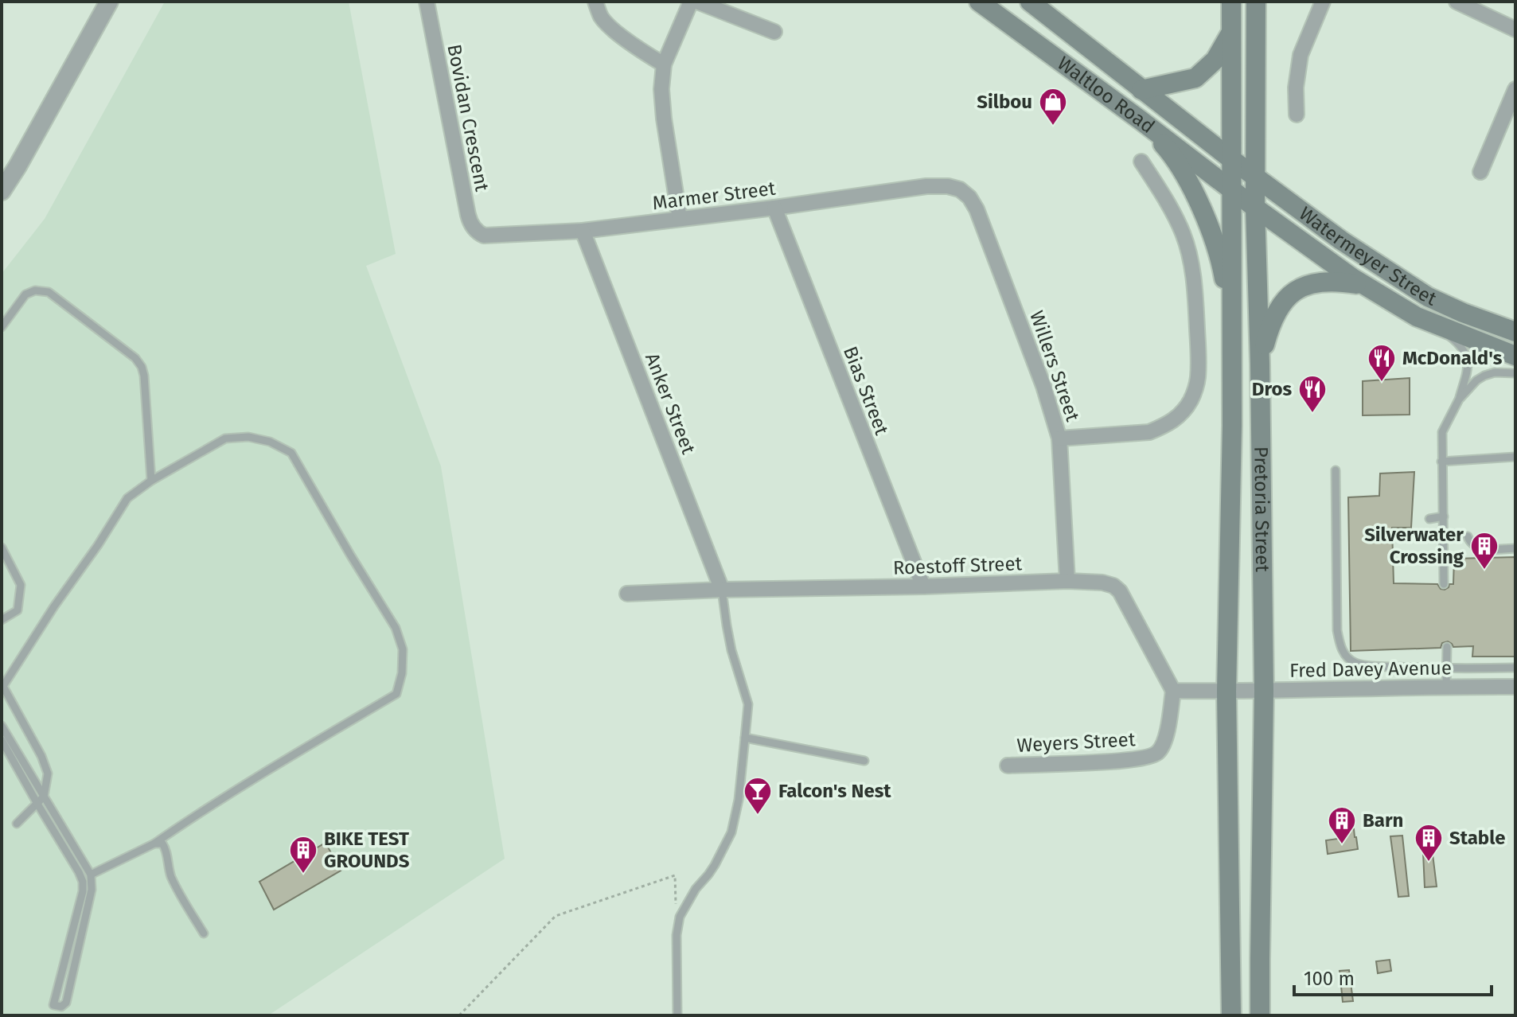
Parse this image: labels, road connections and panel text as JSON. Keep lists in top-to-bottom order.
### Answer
{
  "streets": {
    "main road": ["Waltloo Road", "Watermeyer Street", "Pretoria Street"],
    "street": [
      "Bovidan Crescent",
      "Marmer Street",
      "Willers Street",
      "Bias Street",
      "Anker Street",
      "Roestoff Street",
      "Fred Davey Avenue",
      "Weyers Street"
    ]
  },
  "crossings": [
    ["Waltloo Road", "Watermeyer Street"],
    ["Waltloo Road", "Pretoria Street"],
    ["Bovidan Crescent", "Marmer Street"],
    ["Marmer Street", "Willers Street"],
    ["Marmer Street", "Bias Street"],
    ["Marmer Street", "Anker Street"],
    ["Watermeyer Street", "Pretoria Street"],
    ["Willers Street", "Roestoff Street"],
    ["Bias Street", "Roestoff Street"],
    ["Anker Street", "Roestoff Street"],
    ["Pretoria Street", "Fred Davey Avenue"],
    ["Roestoff Street", "Weyers Street"]
  ],
  "places": {
    "shop": ["Silbou"],
    "restaurant": ["McDonald's", "Dros"],
    "building": [
      "Silverwater Crossing",
      "Barn",
      "Stable",
      "BIKE TEST GROUNDS"
    ],
    "bar": ["Falcon's Nest"]
  },
  "scale_bar": "100 m"
}
